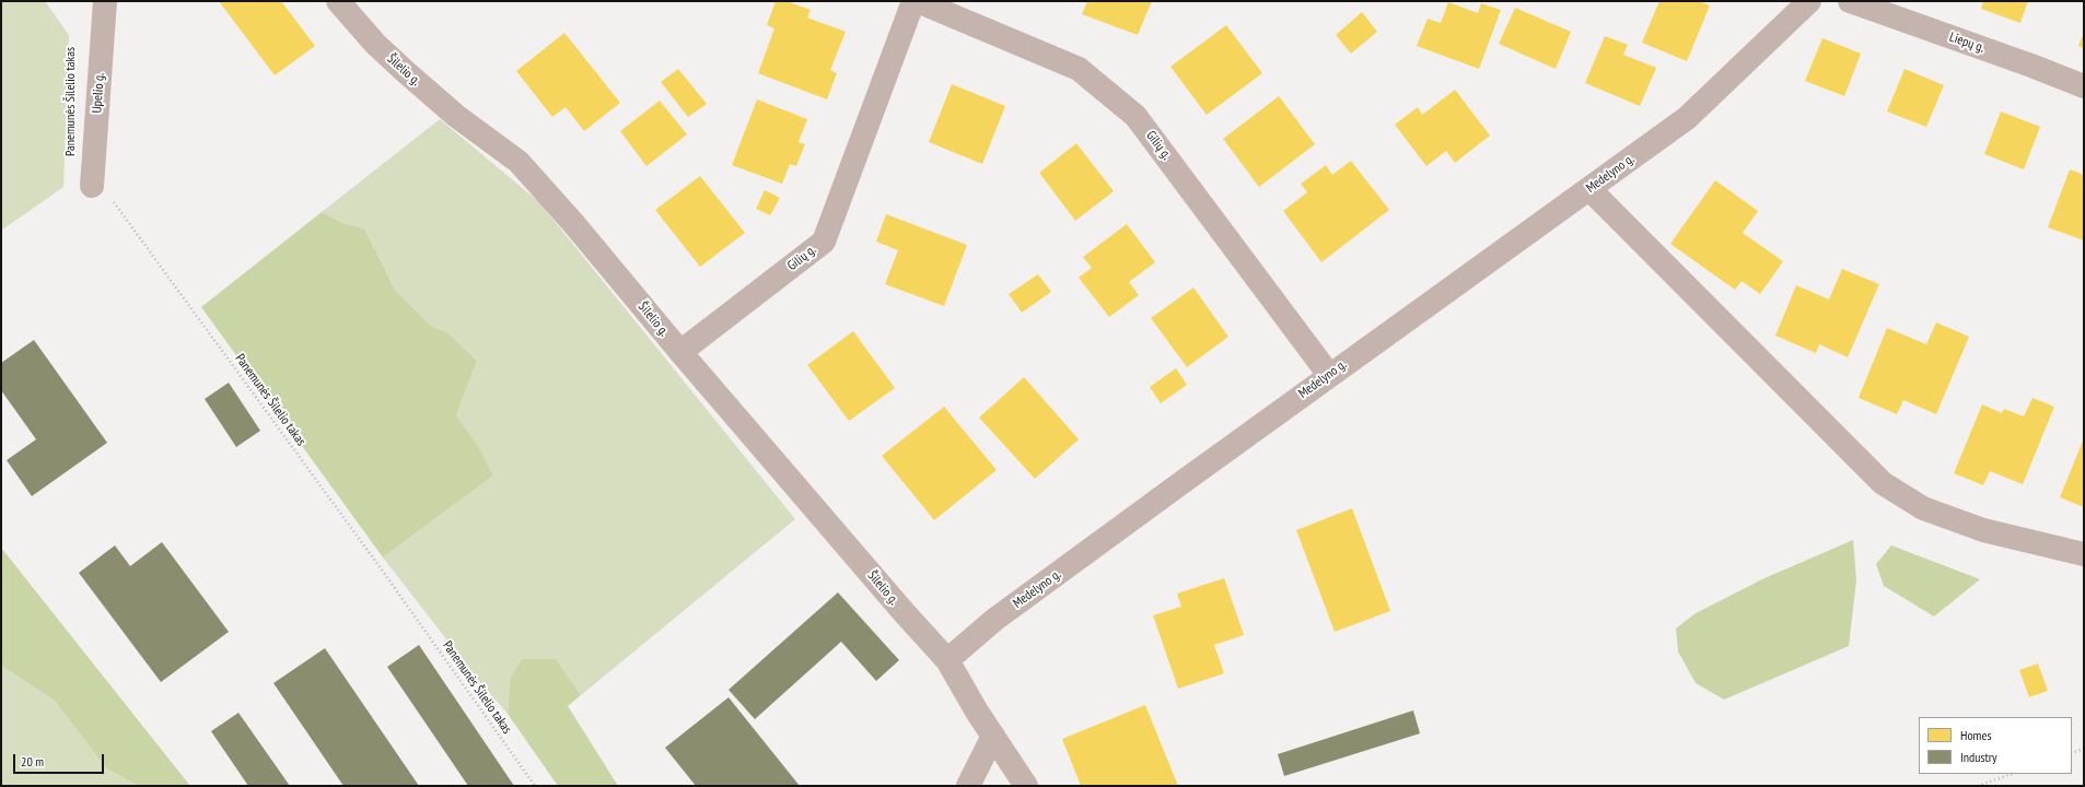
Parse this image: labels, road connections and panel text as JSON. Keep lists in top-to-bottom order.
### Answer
{
  "streets": {
    "street": [
      "Liepų g.",
      "Šilelio g.",
      "Upelio g.",
      "Gilių g.",
      "Medelyno g."
    ],
    "path": ["Panemunės Šilelio takas"]
  },
  "crossings": [
    ["Šilelio g.", "Gilių g."],
    ["Šilelio g.", "Medelyno g."],
    ["Upelio g.", "Panemunės Šilelio takas"],
    ["Gilių g.", "Medelyno g."]
  ],
  "legend": ["Homes", "Industry"],
  "scale_bar": "20 m"
}
